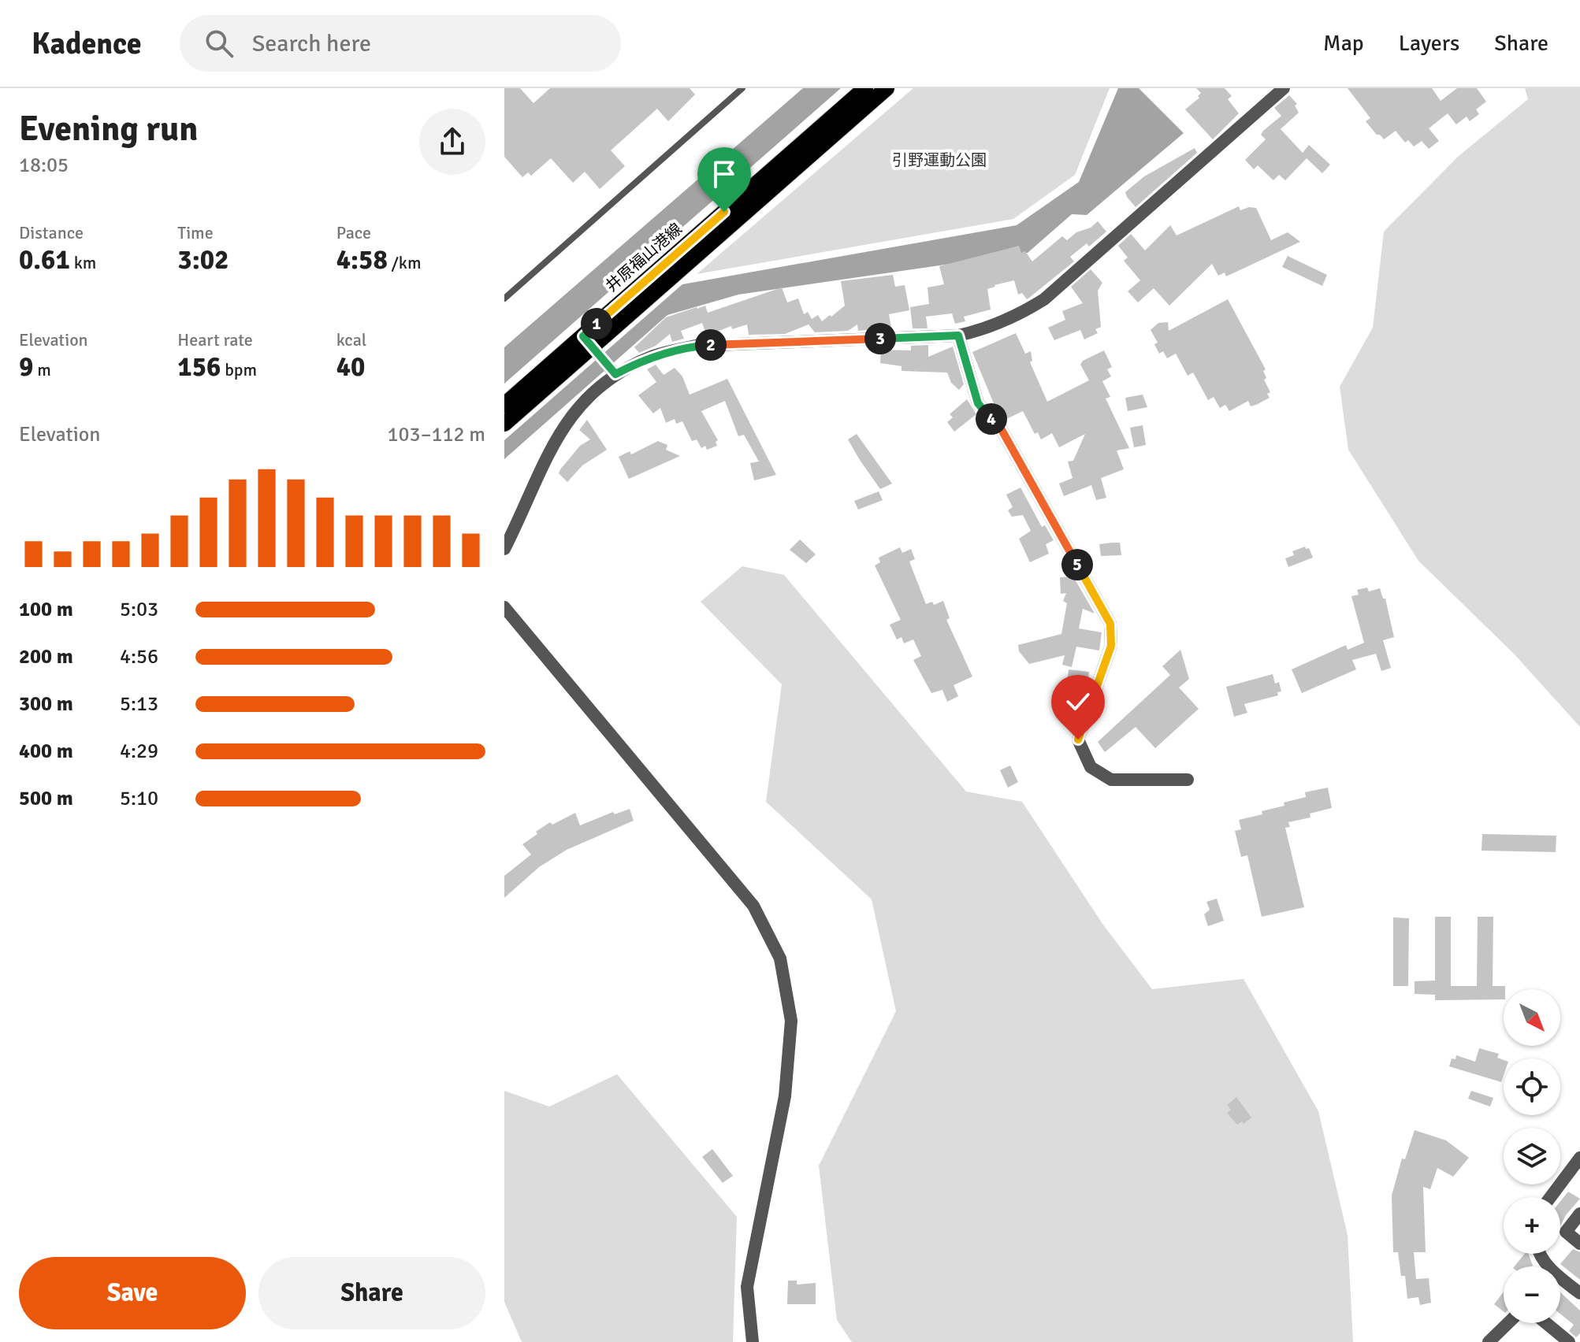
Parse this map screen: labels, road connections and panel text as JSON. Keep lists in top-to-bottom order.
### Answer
{
  "streets": {
    "main road": ["井原福山港線"]
  },
  "parks": ["引野運動公園"],
  "north": "bottom right",
  "page": {
    "header": "Kadence",
    "search": "Search here",
    "nav": ["Map", "Layers", "Share"],
    "heading": ["Evening run", "18:05"],
    "stats": [
      ["Distance", "0.61 km"],
      ["Time", "3:02"],
      ["Pace", "4:58 /km"],
      ["Elevation", "9 m"],
      ["Heart rate", "156 bpm"],
      ["kcal", "40"]
    ],
    "pins": [
      "1",
      "3",
      "2",
      "4",
      "5"
    ],
    "chart": ["Elevation", "103–112 m"],
    "list": [
      {
        "name": "100 m",
        "note": "5:03"
      },
      {
        "name": "200 m",
        "note": "4:56"
      },
      {
        "name": "300 m",
        "note": "5:13"
      },
      {
        "name": "400 m",
        "note": "4:29"
      },
      {
        "name": "500 m",
        "note": "5:10"
      }
    ],
    "map_buttons": ["+", "−"],
    "buttons": ["Save", "Share"]
  }
}
